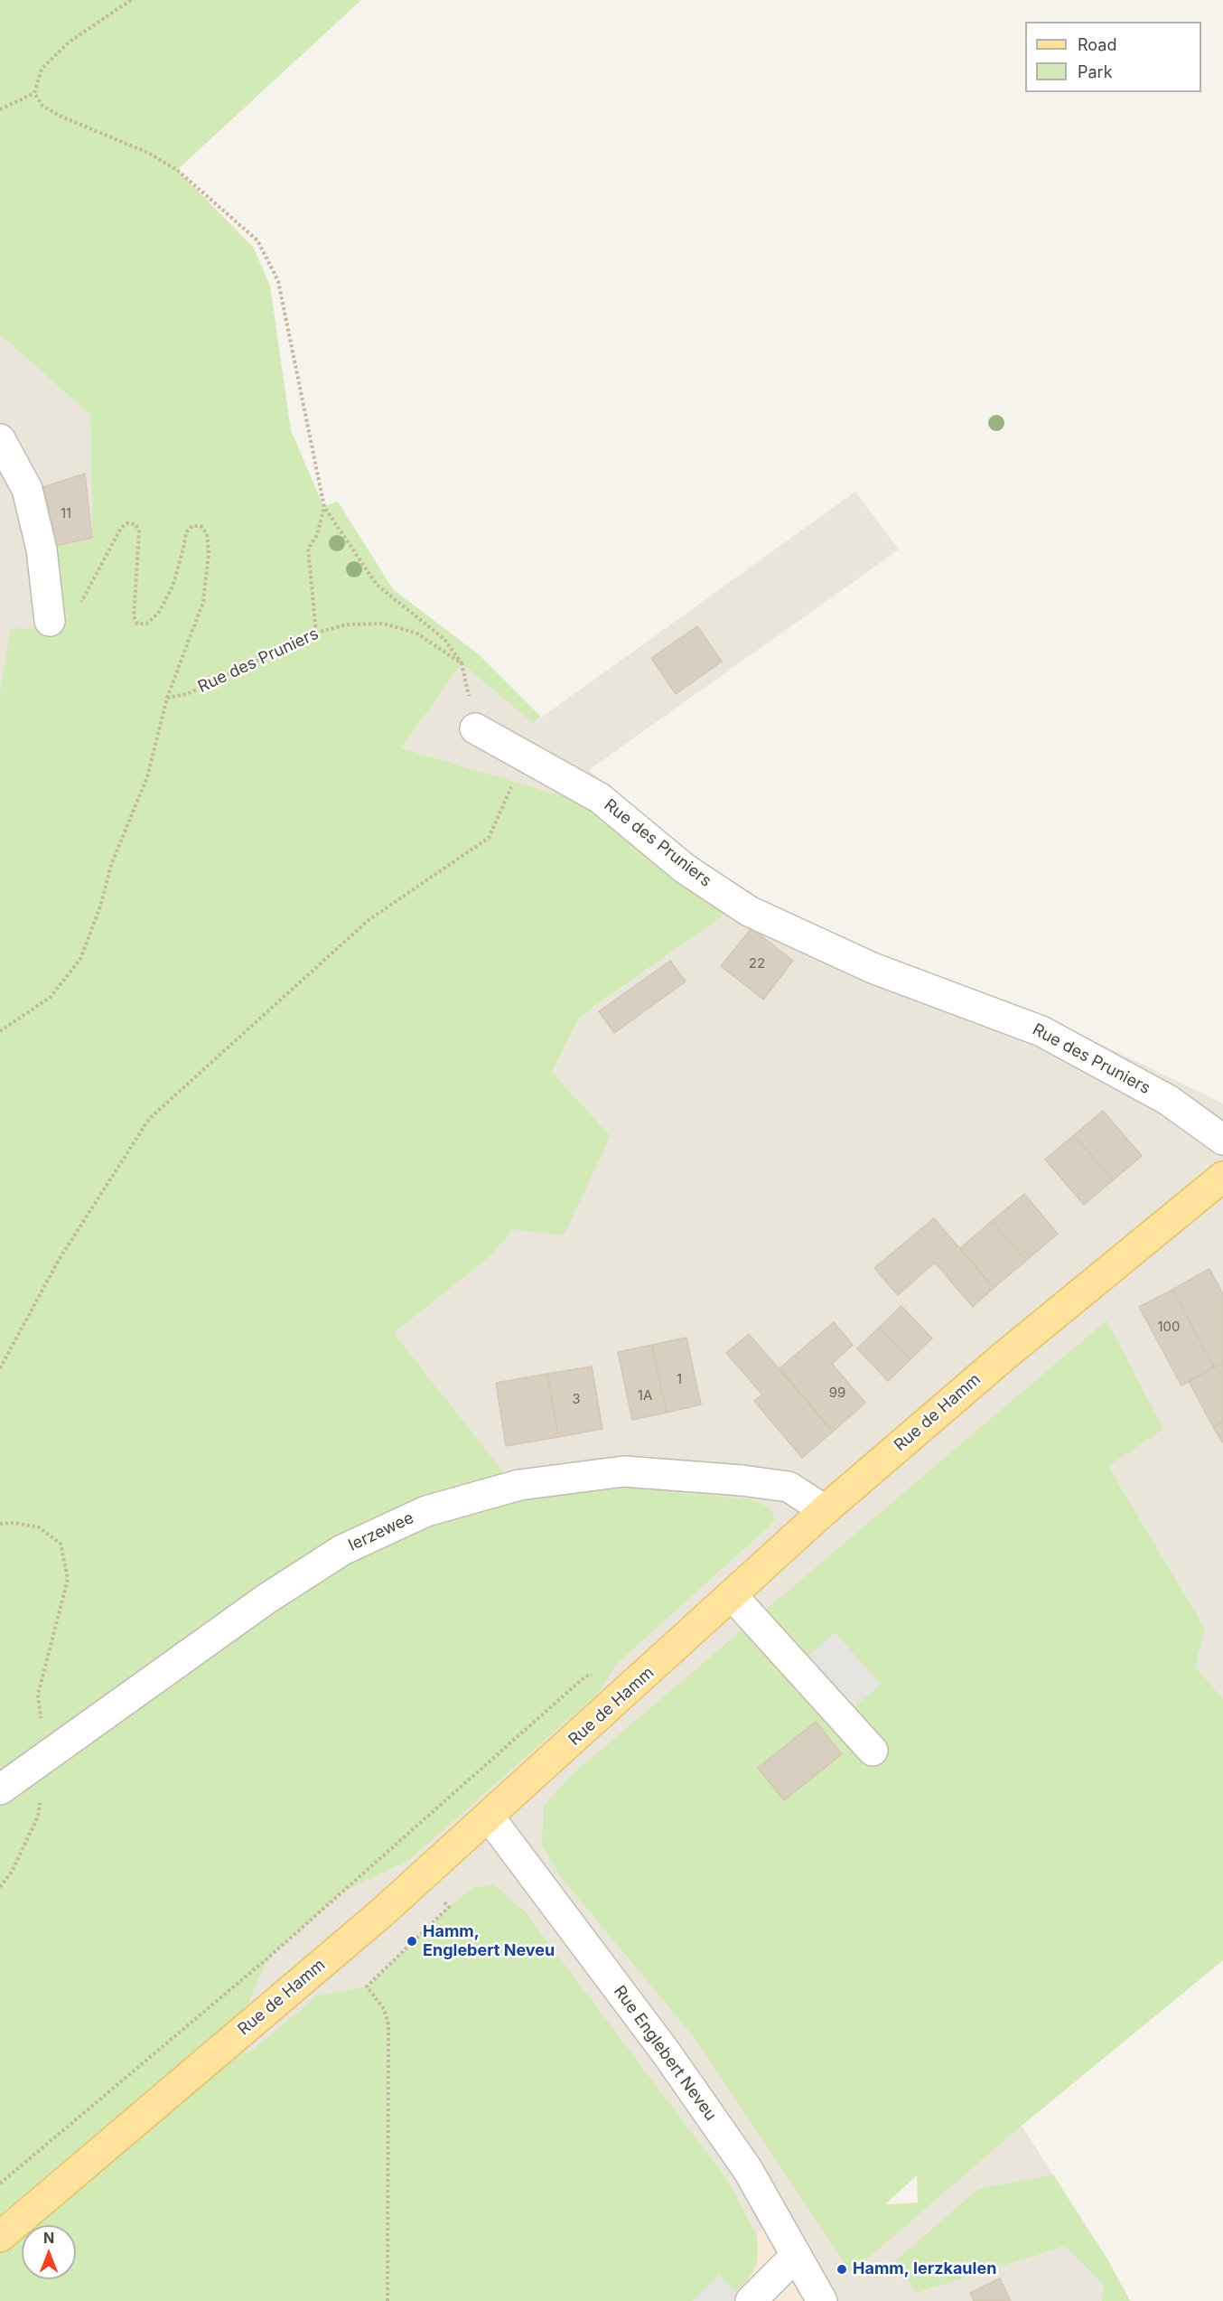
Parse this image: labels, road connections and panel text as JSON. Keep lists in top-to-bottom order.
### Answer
{
  "streets": {
    "main road": ["Rue de Hamm"],
    "street": ["Rue des Pruniers", "Ierzewee", "Rue Englebert Neveu"]
  },
  "crossings": [
    ["Rue de Hamm", "Ierzewee"],
    ["Rue de Hamm", "Rue Englebert Neveu"]
  ],
  "places": ["Hamm, Englebert Neveu", "Hamm, Ierzkaulen"],
  "house_numbers": [
    "11",
    "22",
    "100",
    "1",
    "99",
    "1A",
    "3"
  ],
  "legend": ["Road", "Park"],
  "north": "top"
}
